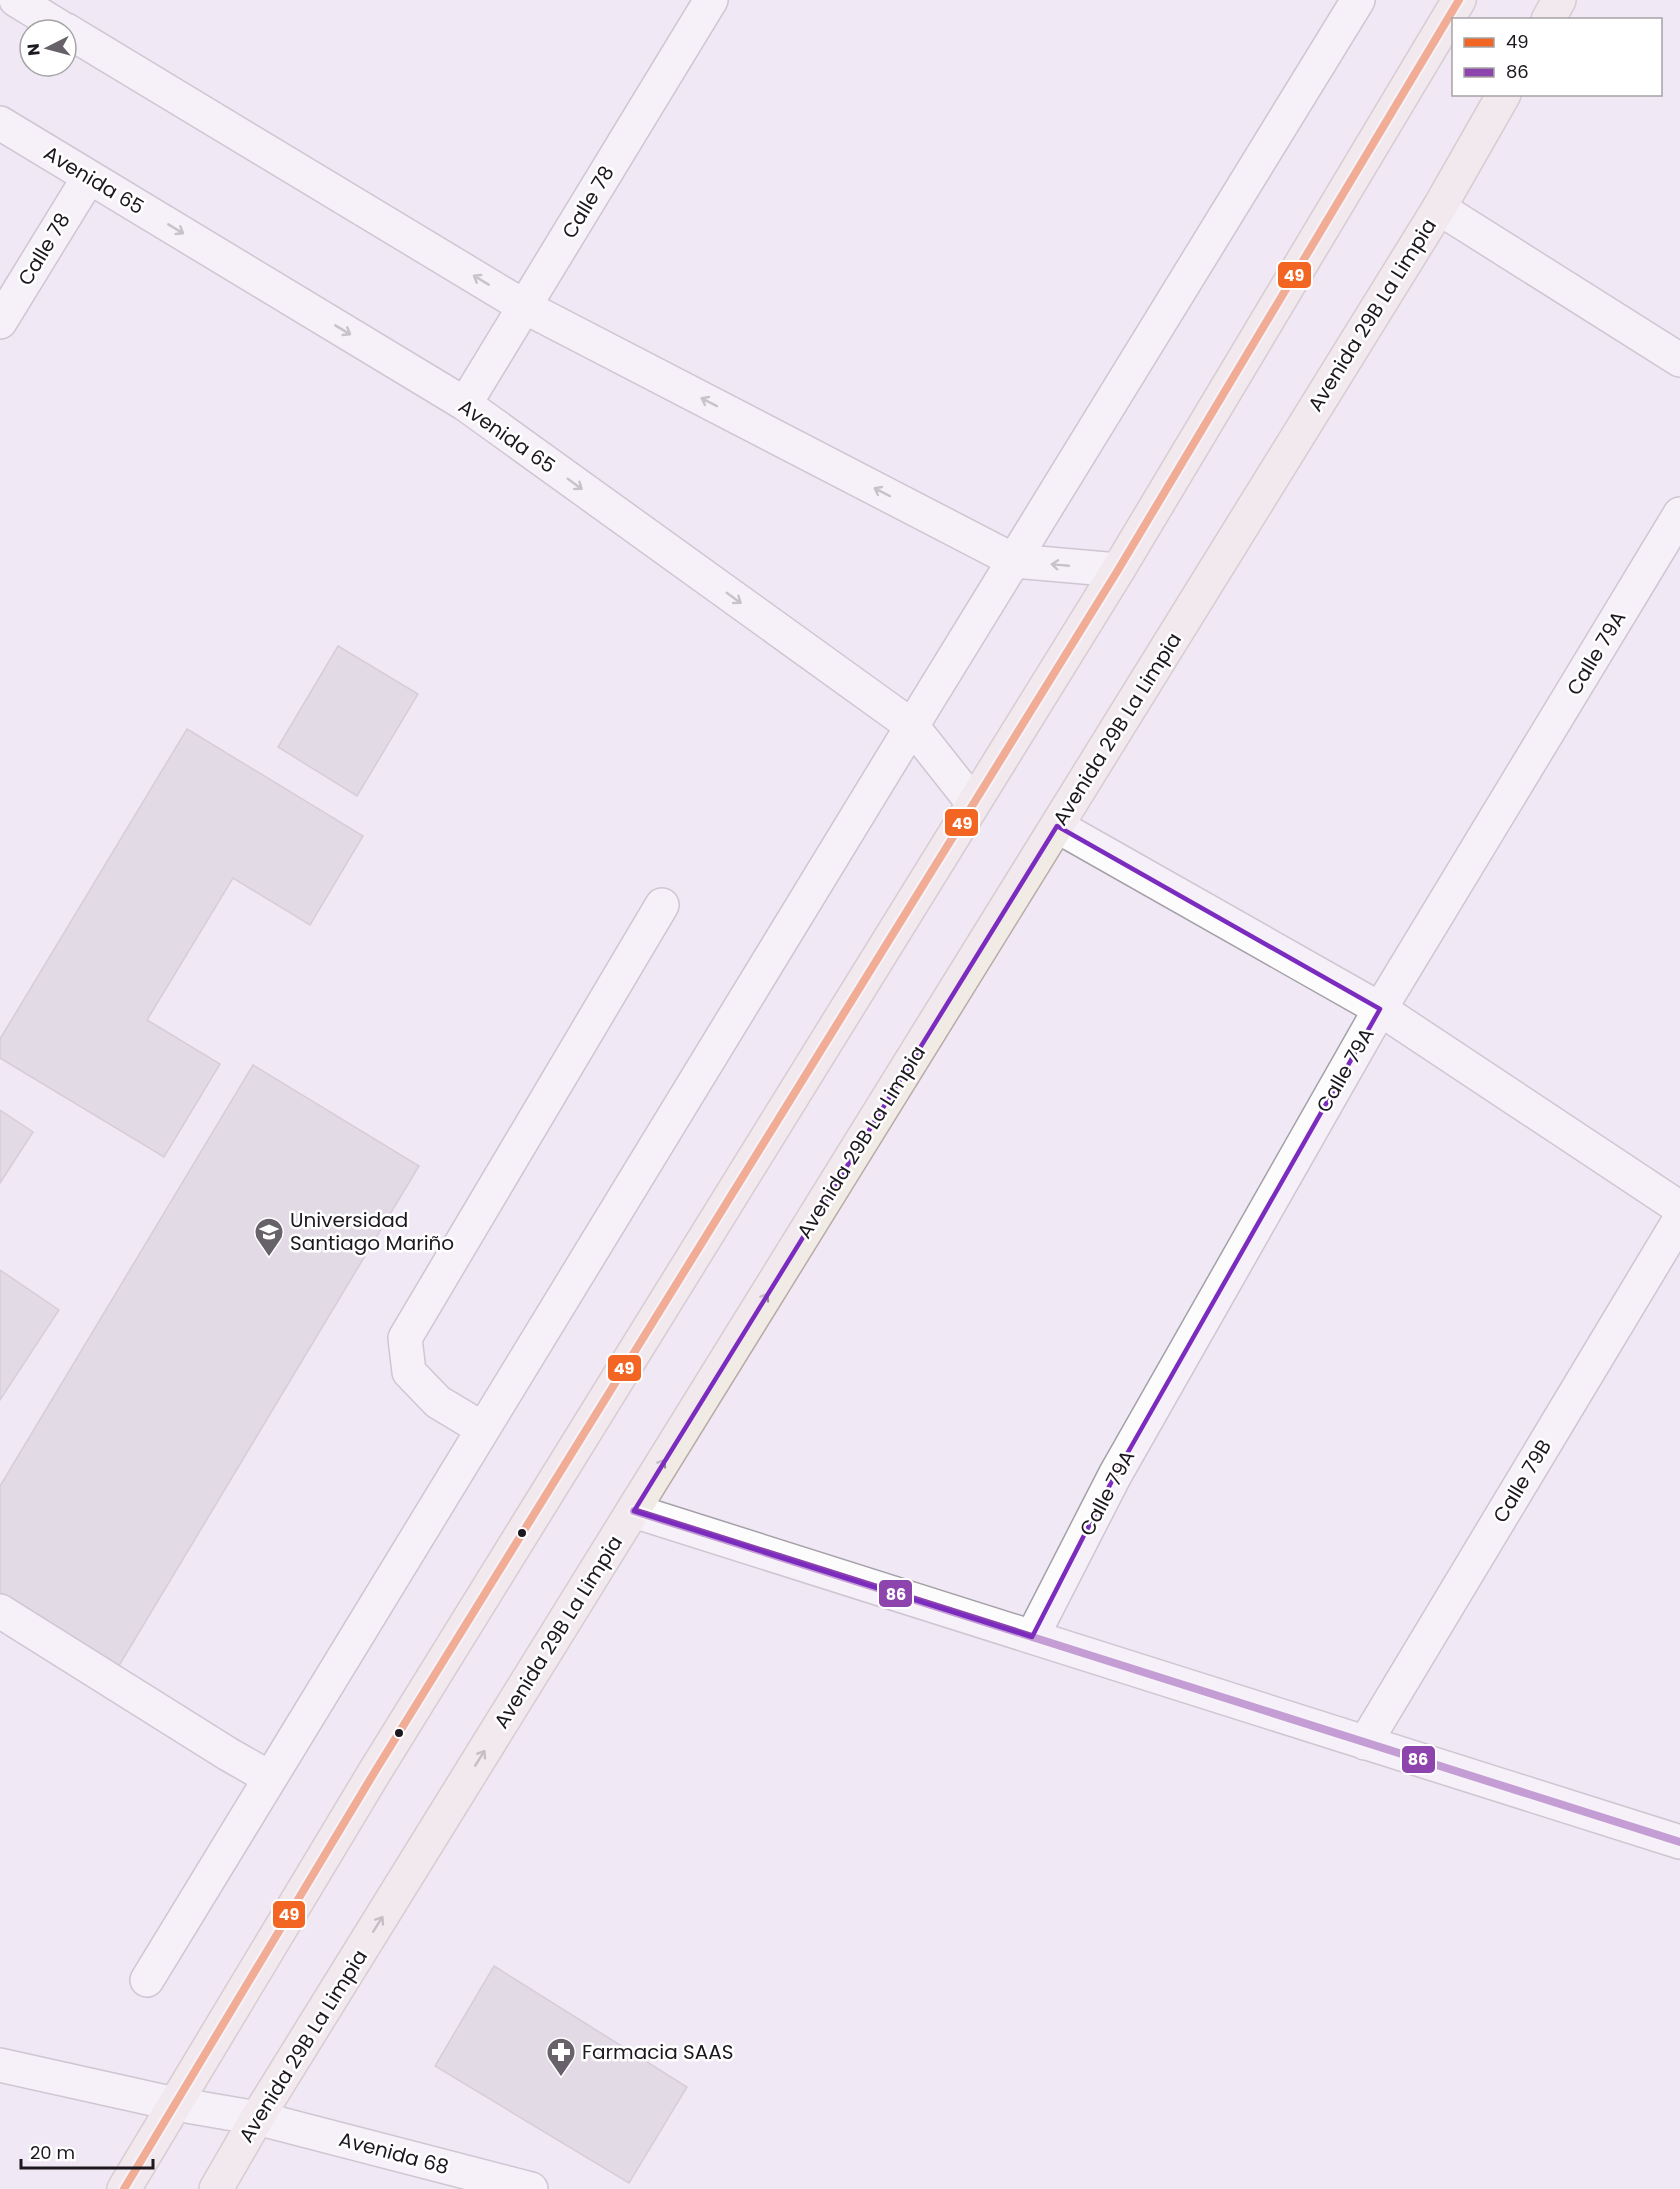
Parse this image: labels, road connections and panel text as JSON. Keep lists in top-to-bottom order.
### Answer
{
  "streets": {
    "main road": ["Avenida 29B La Limpia"],
    "street": [
      "Avenida 65",
      "Calle 78",
      "Calle 79A",
      "Calle 79B",
      "Avenida 68"
    ]
  },
  "crossings": [
    ["Avenida 65", "Calle 78"],
    ["Avenida 29B La Limpia", "Avenida 68"]
  ],
  "places": {
    "school or university": ["Universidad Santiago Mariño"],
    "pharmacy": ["Farmacia SAAS"]
  },
  "lines": ["transit line 49", "transit line 86"],
  "legend": ["49", "86"],
  "scale_bar": "20 m",
  "north": "left"
}
